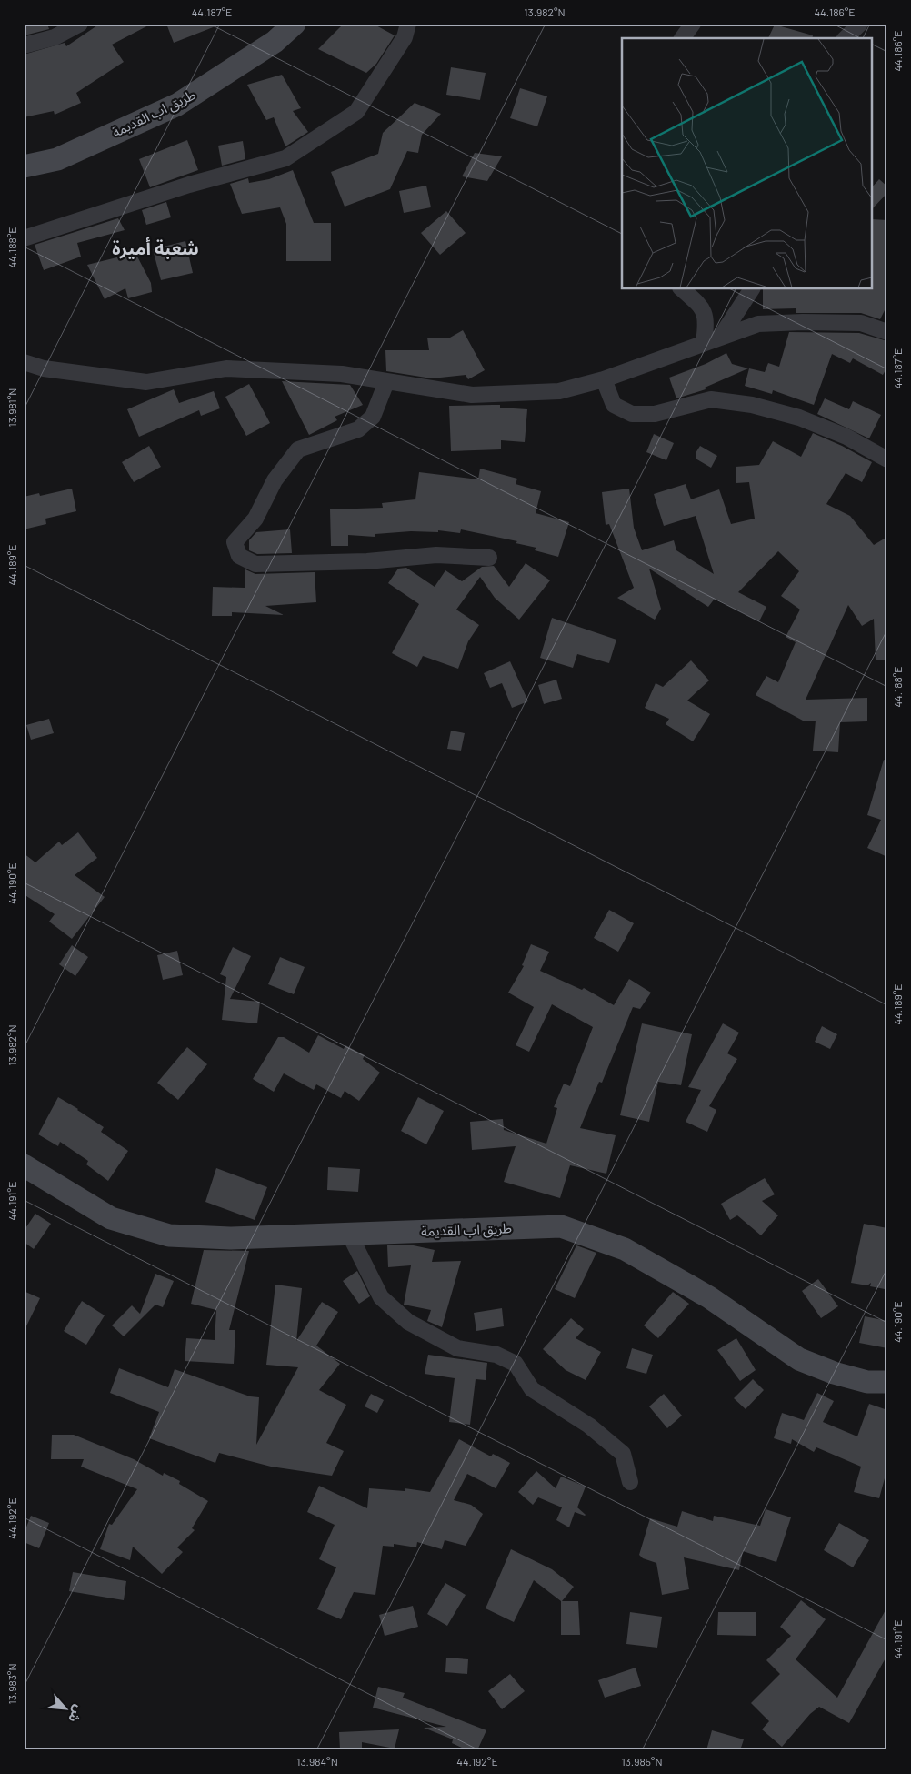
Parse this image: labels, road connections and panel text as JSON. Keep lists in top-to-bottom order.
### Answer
{
  "streets": {
    "street": ["طريق اب القديمة"]
  },
  "districts": ["شعبة أميرة"],
  "north": "bottom right",
  "coordinates": [
    "44.187°E",
    "13.982°N",
    "44.186°E",
    "44.188°E",
    "13.981°N",
    "44.189°E",
    "44.190°E",
    "44.191°E",
    "44.192°E",
    "13.983°N",
    "13.984°N",
    "13.985°N"
  ]
}
